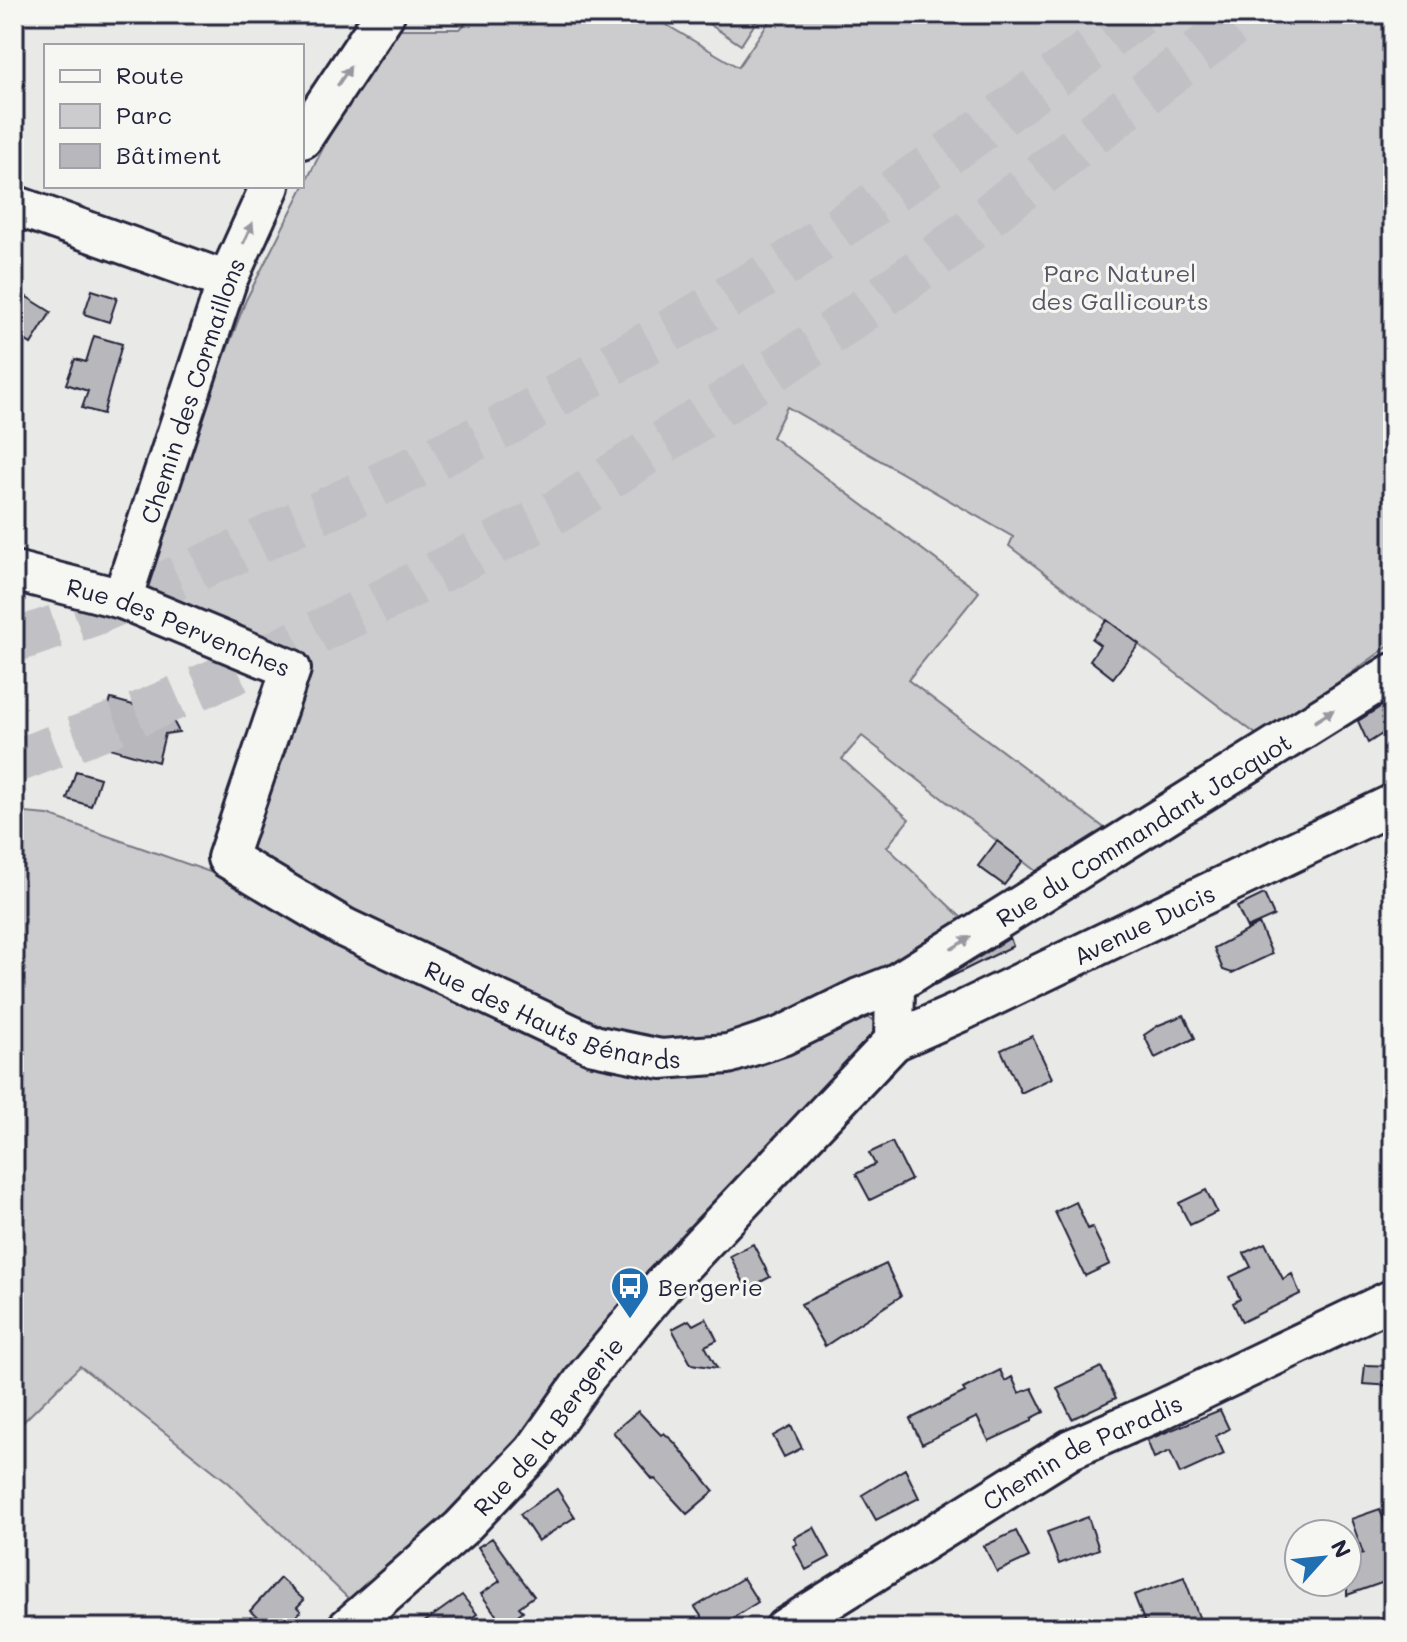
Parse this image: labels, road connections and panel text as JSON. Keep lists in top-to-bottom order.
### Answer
{
  "streets": {
    "street": [
      "Chemin des Cormaillons",
      "Rue des Pervenches",
      "Rue du Commandant Jacquot",
      "Avenue Ducis",
      "Rue des Hauts Bénards",
      "Rue de la Bergerie",
      "Chemin de Paradis"
    ]
  },
  "crossings": [
    ["Chemin des Cormaillons", "Rue des Pervenches"],
    ["Rue des Pervenches", "Rue des Hauts Bénards"],
    ["Rue du Commandant Jacquot", "Rue des Hauts Bénards"],
    ["Avenue Ducis", "Rue de la Bergerie"]
  ],
  "one_way": ["Rue du Commandant Jacquot"],
  "parks": ["Parc Naturel des Gallicourts"],
  "places": {
    "bus stop": ["Bergerie"]
  },
  "legend": ["Route", "Parc", "Bâtiment"],
  "north": "top right"
}
